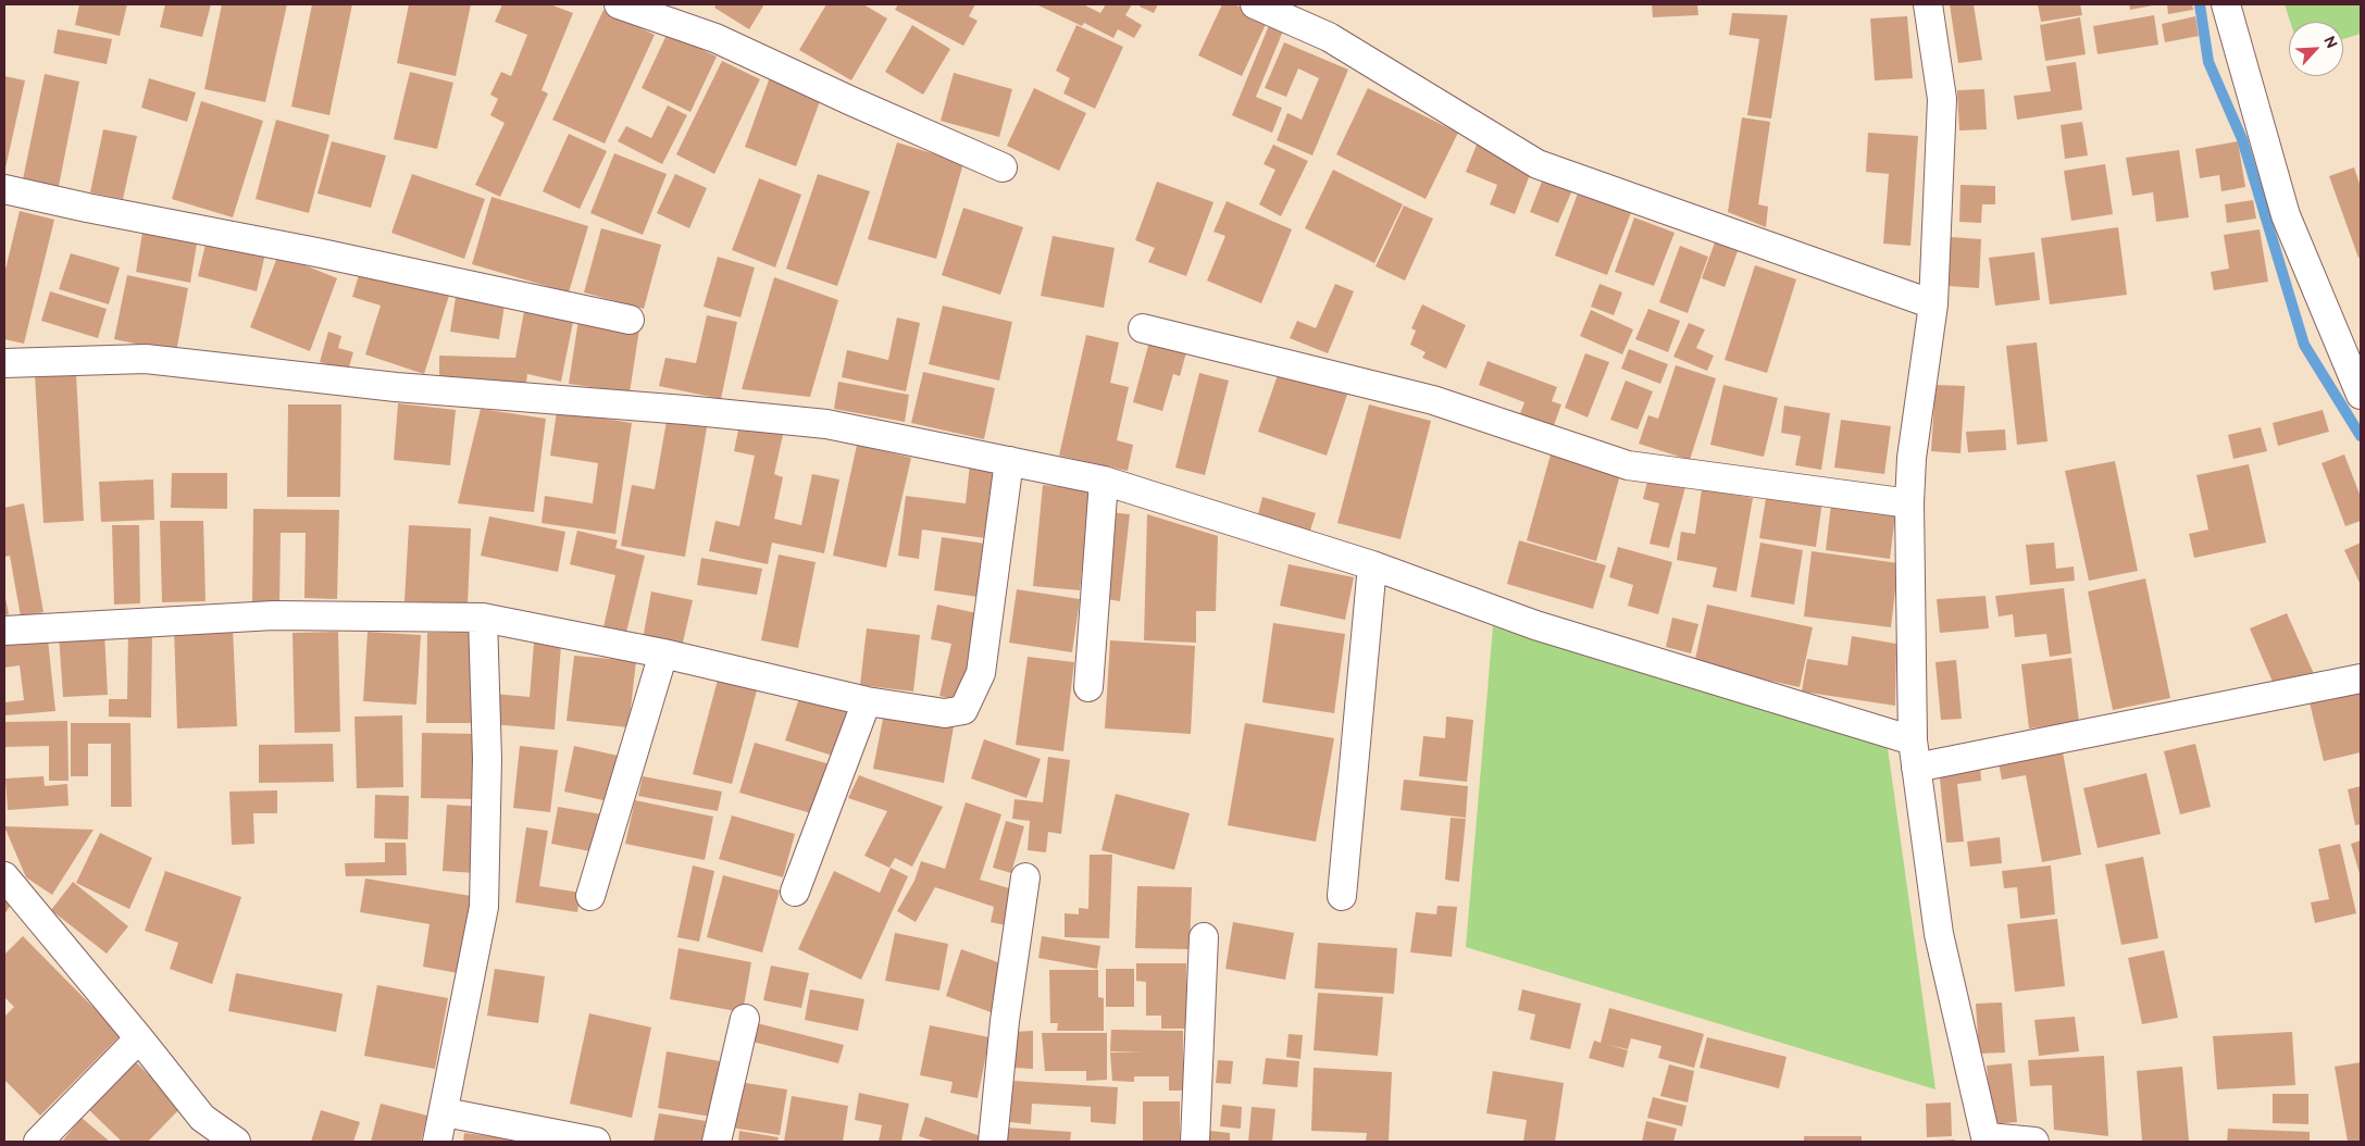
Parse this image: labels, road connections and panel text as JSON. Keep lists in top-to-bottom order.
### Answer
{
  "north": "top right"
}
